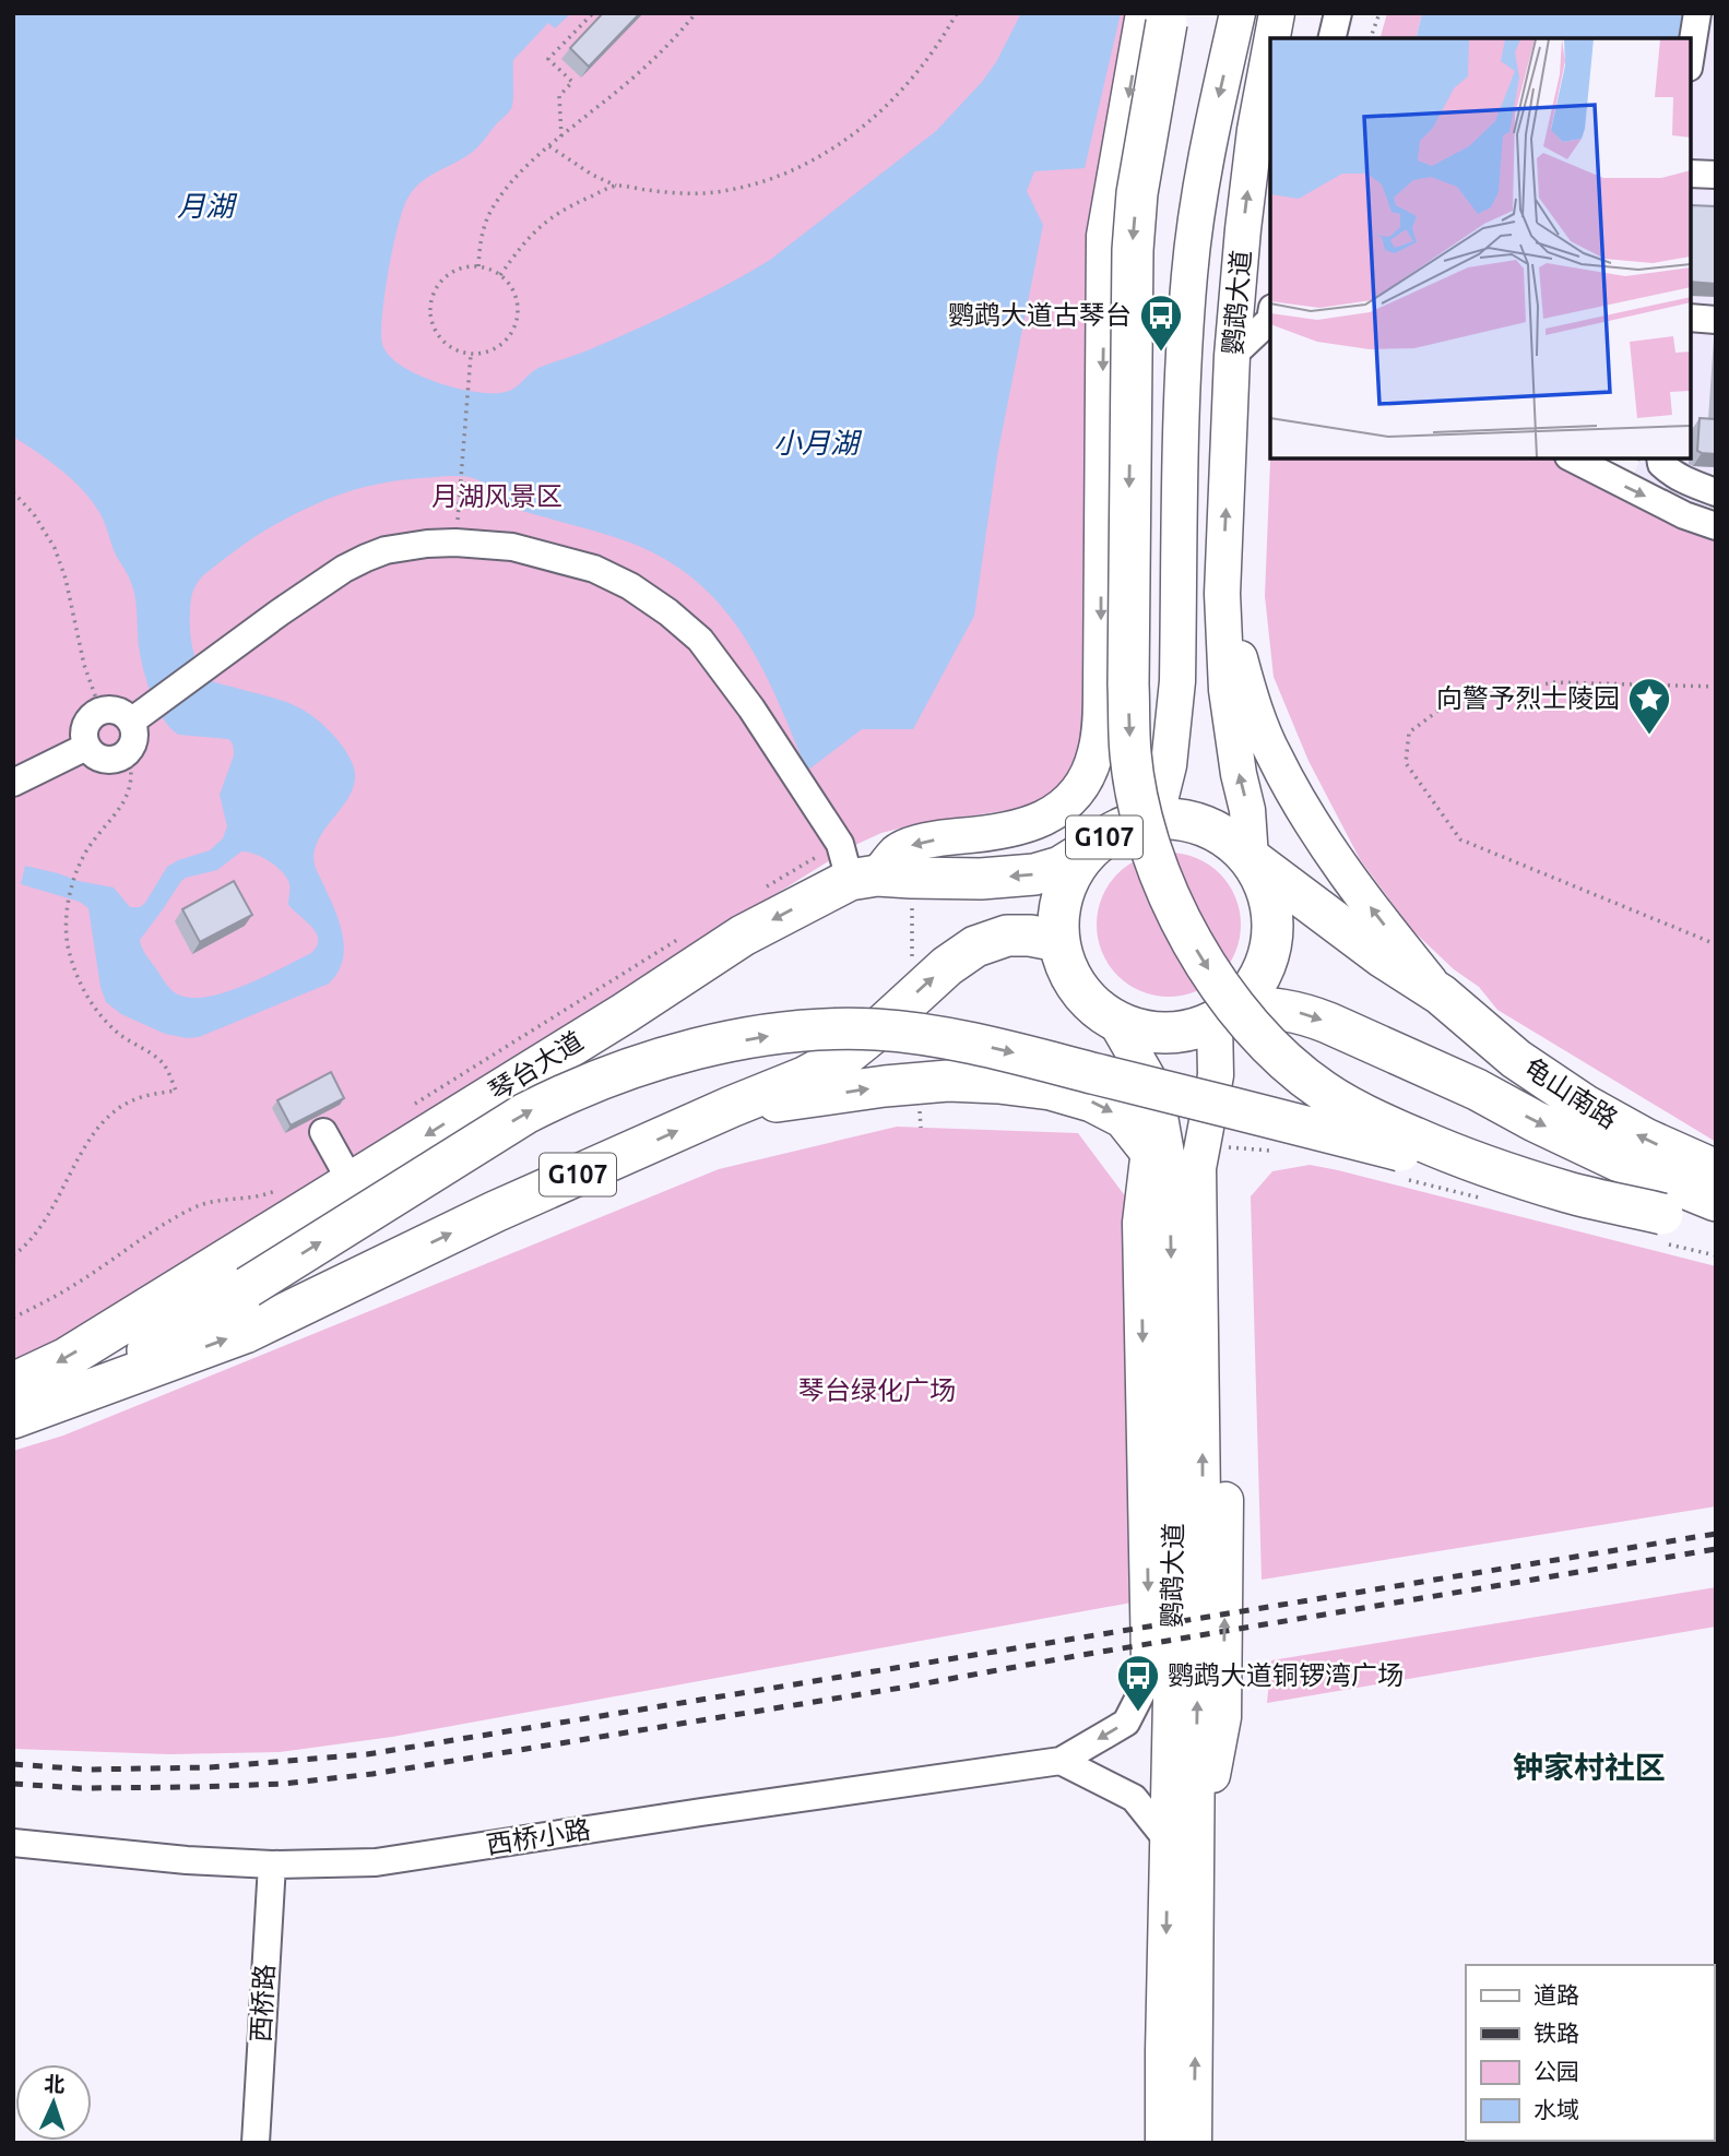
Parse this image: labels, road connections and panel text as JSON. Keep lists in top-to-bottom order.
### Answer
{
  "streets": {
    "highway": ["G107", "琴台大道", "龟山南路"],
    "main road": ["鹦鹉大道"],
    "street": ["西桥小路", "西桥路"]
  },
  "crossings": [
    ["鹦鹉大道", "G107"],
    ["G107", "琴台大道"],
    ["G107", "龟山南路"],
    ["西桥小路", "西桥路"]
  ],
  "districts": ["钟家村社区"],
  "water": ["月湖", "小月湖"],
  "parks": ["月湖风景区", "琴台绿化广场"],
  "places": {
    "bus stop": ["鹦鹉大道古琴台", "鹦鹉大道铜锣湾广场"],
    "place": ["向警予烈士陵园"]
  },
  "legend": [
    "道路",
    "铁路",
    "公园",
    "水域"
  ],
  "north": "top"
}
